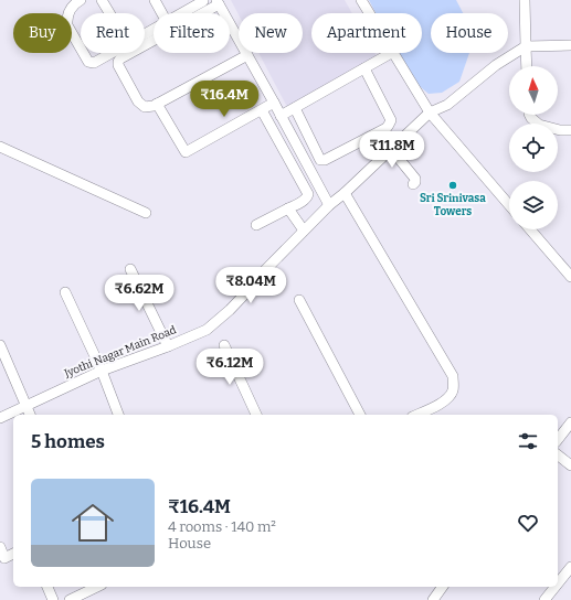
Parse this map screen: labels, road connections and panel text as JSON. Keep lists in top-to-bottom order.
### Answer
{
  "streets": {
    "street": ["Jyothi Nagar Main Road"]
  },
  "places": ["Sri Srinivasa Towers"],
  "north": "top",
  "page": {
    "chip": [
      "Buy",
      "Rent",
      "Filters",
      "New",
      "Apartment",
      "House"
    ],
    "price": [
      "₹16.4M",
      "₹11.8M",
      "₹8.04M",
      "₹6.62M",
      "₹6.12M"
    ],
    "heading": "5 homes",
    "list": [
      {
        "name": "₹16.4M",
        "note": "4 rooms · 140 m² · House"
      }
    ]
  }
}
